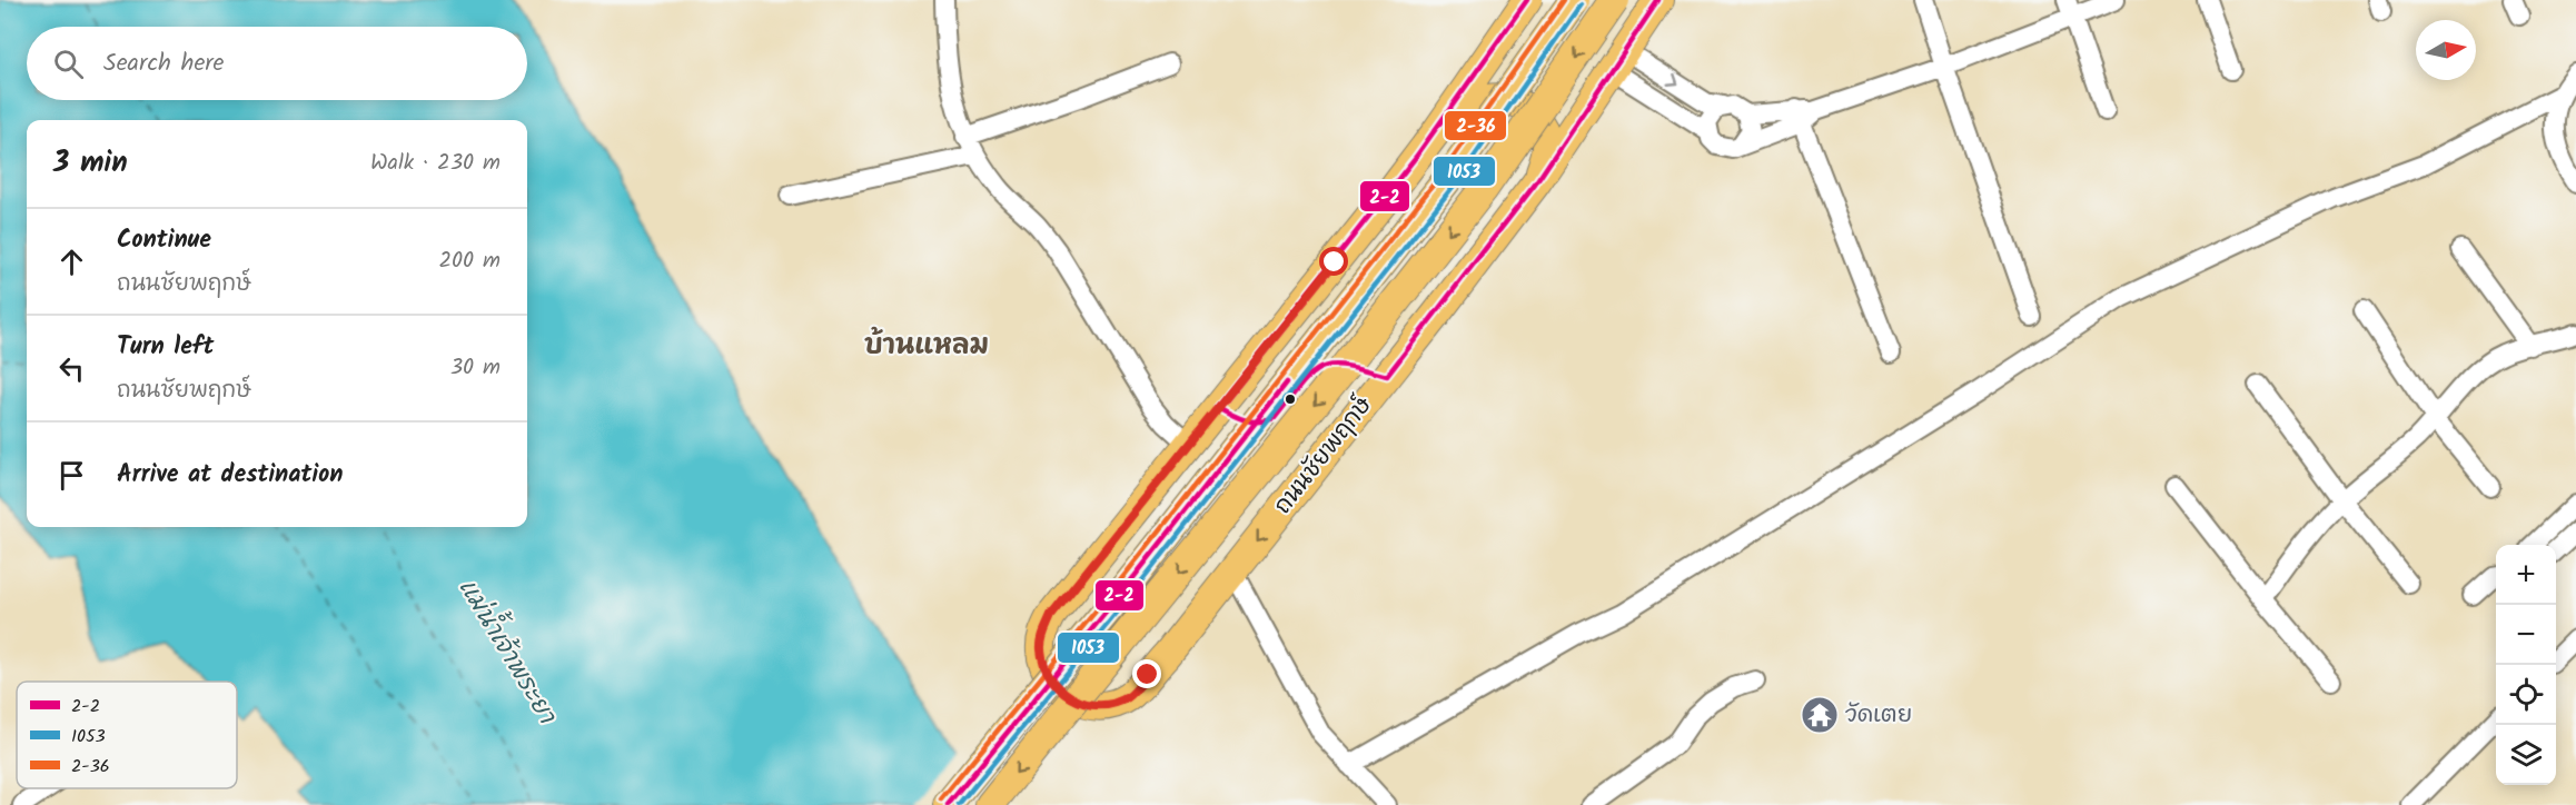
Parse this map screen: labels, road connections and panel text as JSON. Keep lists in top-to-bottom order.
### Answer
{
  "streets": {
    "main road": ["ถนนชัยพฤกษ์"]
  },
  "districts": ["บ้านแหลม"],
  "water": ["แม่น้ำเจ้าพระยา"],
  "places": {
    "temple": ["วัดเตย"]
  },
  "lines": ["transit line 2-2", "transit line 2-36", "transit line 1053"],
  "legend": ["2-2", "1053", "2-36"],
  "north": "right",
  "page": {
    "search": "Search here",
    "heading": ["3 min", "Walk · 230 m"],
    "list": [
      ["Continue", "ถนนชัยพฤกษ์", "200 m"],
      ["Turn left", "ถนนชัยพฤกษ์", "30 m"],
      "Arrive at destination"
    ],
    "map_buttons": ["+", "−"]
  }
}
